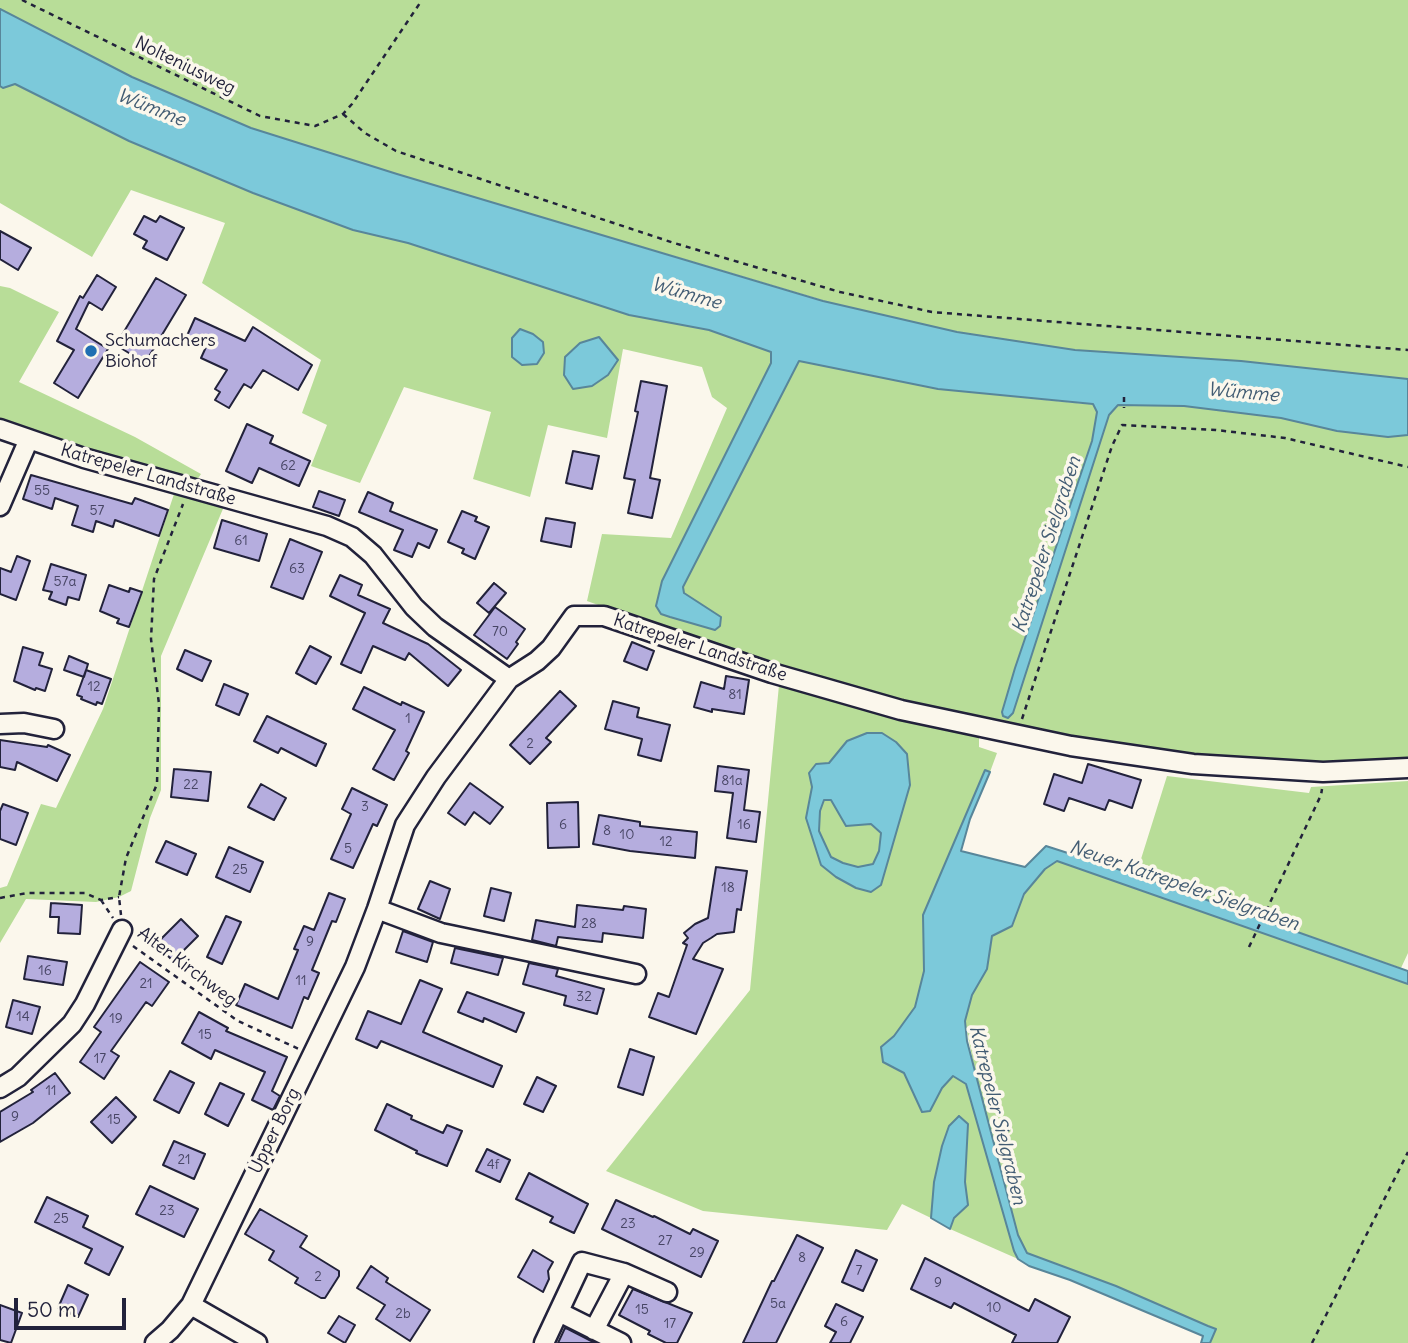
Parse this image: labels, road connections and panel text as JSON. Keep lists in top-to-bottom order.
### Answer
{
  "streets": {
    "street": ["Katrepeler Landstraße", "Upper Borg"],
    "path": ["Nolteniusweg", "Alter Kirchweg"]
  },
  "crossings": [
    ["Katrepeler Landstraße", "Upper Borg"],
    ["Alter Kirchweg", "Upper Borg"]
  ],
  "water": ["Wümme", "Katrepeler Sielgraben", "Neuer Katrepeler Sielgraben"],
  "places": ["Schumachers Biohof"],
  "house_numbers": [
    "62",
    "55",
    "57",
    "61",
    "63",
    "57a",
    "70",
    "12",
    "81",
    "1",
    "2",
    "81a",
    "22",
    "3",
    "6",
    "16",
    "8",
    "10",
    "12",
    "5",
    "25",
    "18",
    "28",
    "9",
    "16",
    "11",
    "21",
    "32",
    "14",
    "19",
    "15",
    "17",
    "11",
    "9",
    "15",
    "21",
    "4f",
    "23",
    "25",
    "23",
    "27",
    "29",
    "8",
    "7",
    "2",
    "9",
    "5a",
    "10",
    "15",
    "2b",
    "6",
    "17"
  ],
  "scale_bar": "50 m"
}
